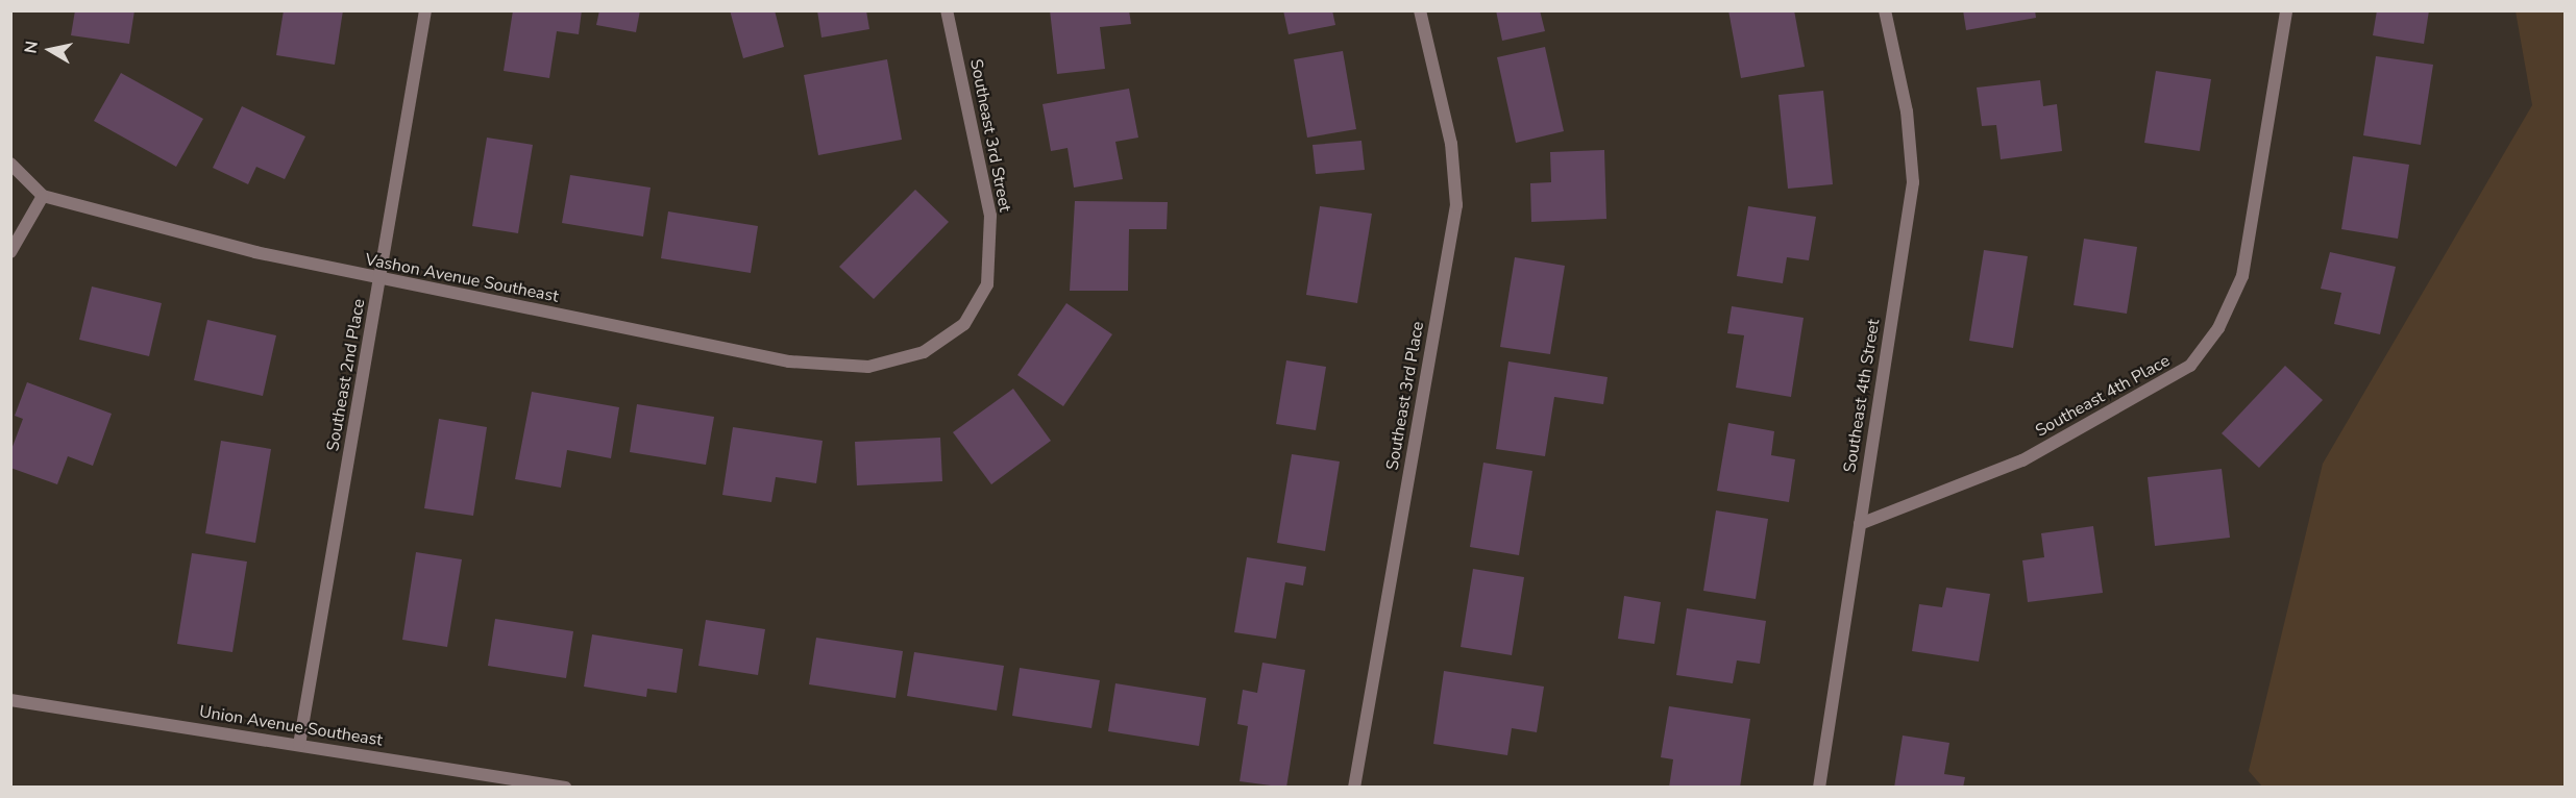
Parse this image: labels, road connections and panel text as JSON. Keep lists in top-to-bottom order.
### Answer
{
  "streets": {
    "street": [
      "Southeast 3rd Street",
      "Vashon Avenue Southeast",
      "Southeast 2nd Place",
      "Southeast 3rd Place",
      "Southeast 4th Street",
      "Southeast 4th Place",
      "Union Avenue Southeast"
    ]
  },
  "crossings": [
    ["Southeast 3rd Street", "Vashon Avenue Southeast"],
    ["Vashon Avenue Southeast", "Southeast 2nd Place"],
    ["Southeast 2nd Place", "Union Avenue Southeast"],
    ["Southeast 4th Street", "Southeast 4th Place"]
  ],
  "north": "left"
}
